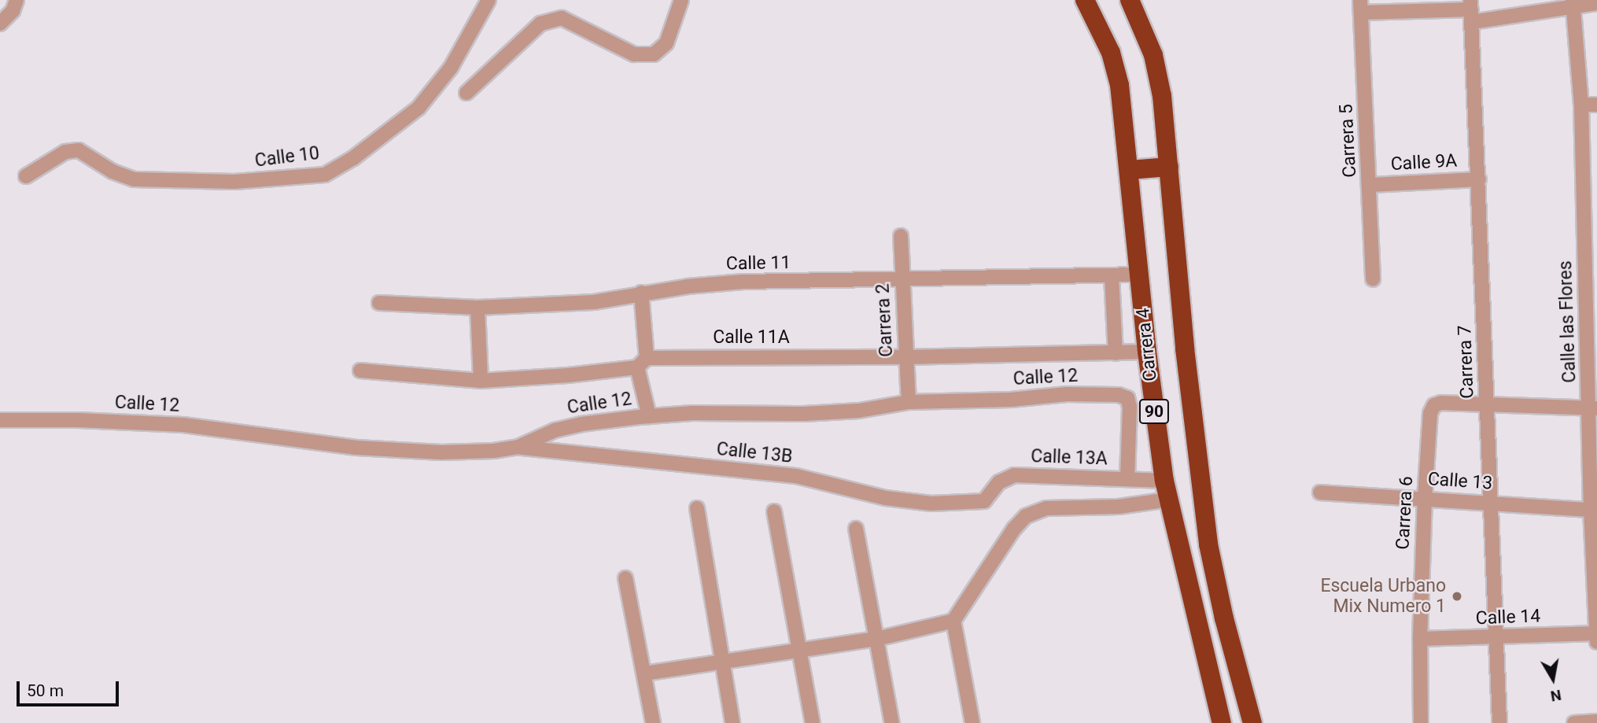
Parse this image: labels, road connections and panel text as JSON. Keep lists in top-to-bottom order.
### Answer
{
  "streets": {
    "highway": ["Carrera 4", "90"],
    "street": [
      "Carrera 5",
      "Calle 10",
      "Calle 9A",
      "Calle 11",
      "Carrera 2",
      "Calle las Flores",
      "Calle 11A",
      "Carrera 7",
      "Calle 12",
      "Calle 13B",
      "Calle 13A",
      "Calle 13",
      "Carrera 6",
      "Calle 14"
    ]
  },
  "crossings": [
    ["Carrera 5", "Calle 9A"],
    ["Calle 9A", "Carrera 7"],
    ["Calle 11", "Carrera 2"],
    ["Calle 11", "Carrera 4"],
    ["Carrera 2", "Calle 11A"],
    ["Carrera 2", "Calle 12"],
    ["Calle las Flores", "Calle 13"],
    ["Calle las Flores", "Calle 14"],
    ["Calle 11A", "Carrera 4"],
    ["Carrera 4", "Calle 13A"],
    ["Carrera 7", "Calle 13"],
    ["Carrera 7", "Carrera 6"],
    ["Carrera 7", "Calle 14"],
    ["Calle 12", "Calle 13B"],
    ["Calle 12", "Calle 13A"],
    ["Calle 13B", "Calle 13A"],
    ["Calle 13", "Carrera 6"],
    ["Carrera 6", "Calle 14"]
  ],
  "places": ["Escuela Urbano Mix Numero 1"],
  "scale_bar": "50 m",
  "north": "bottom"
}
